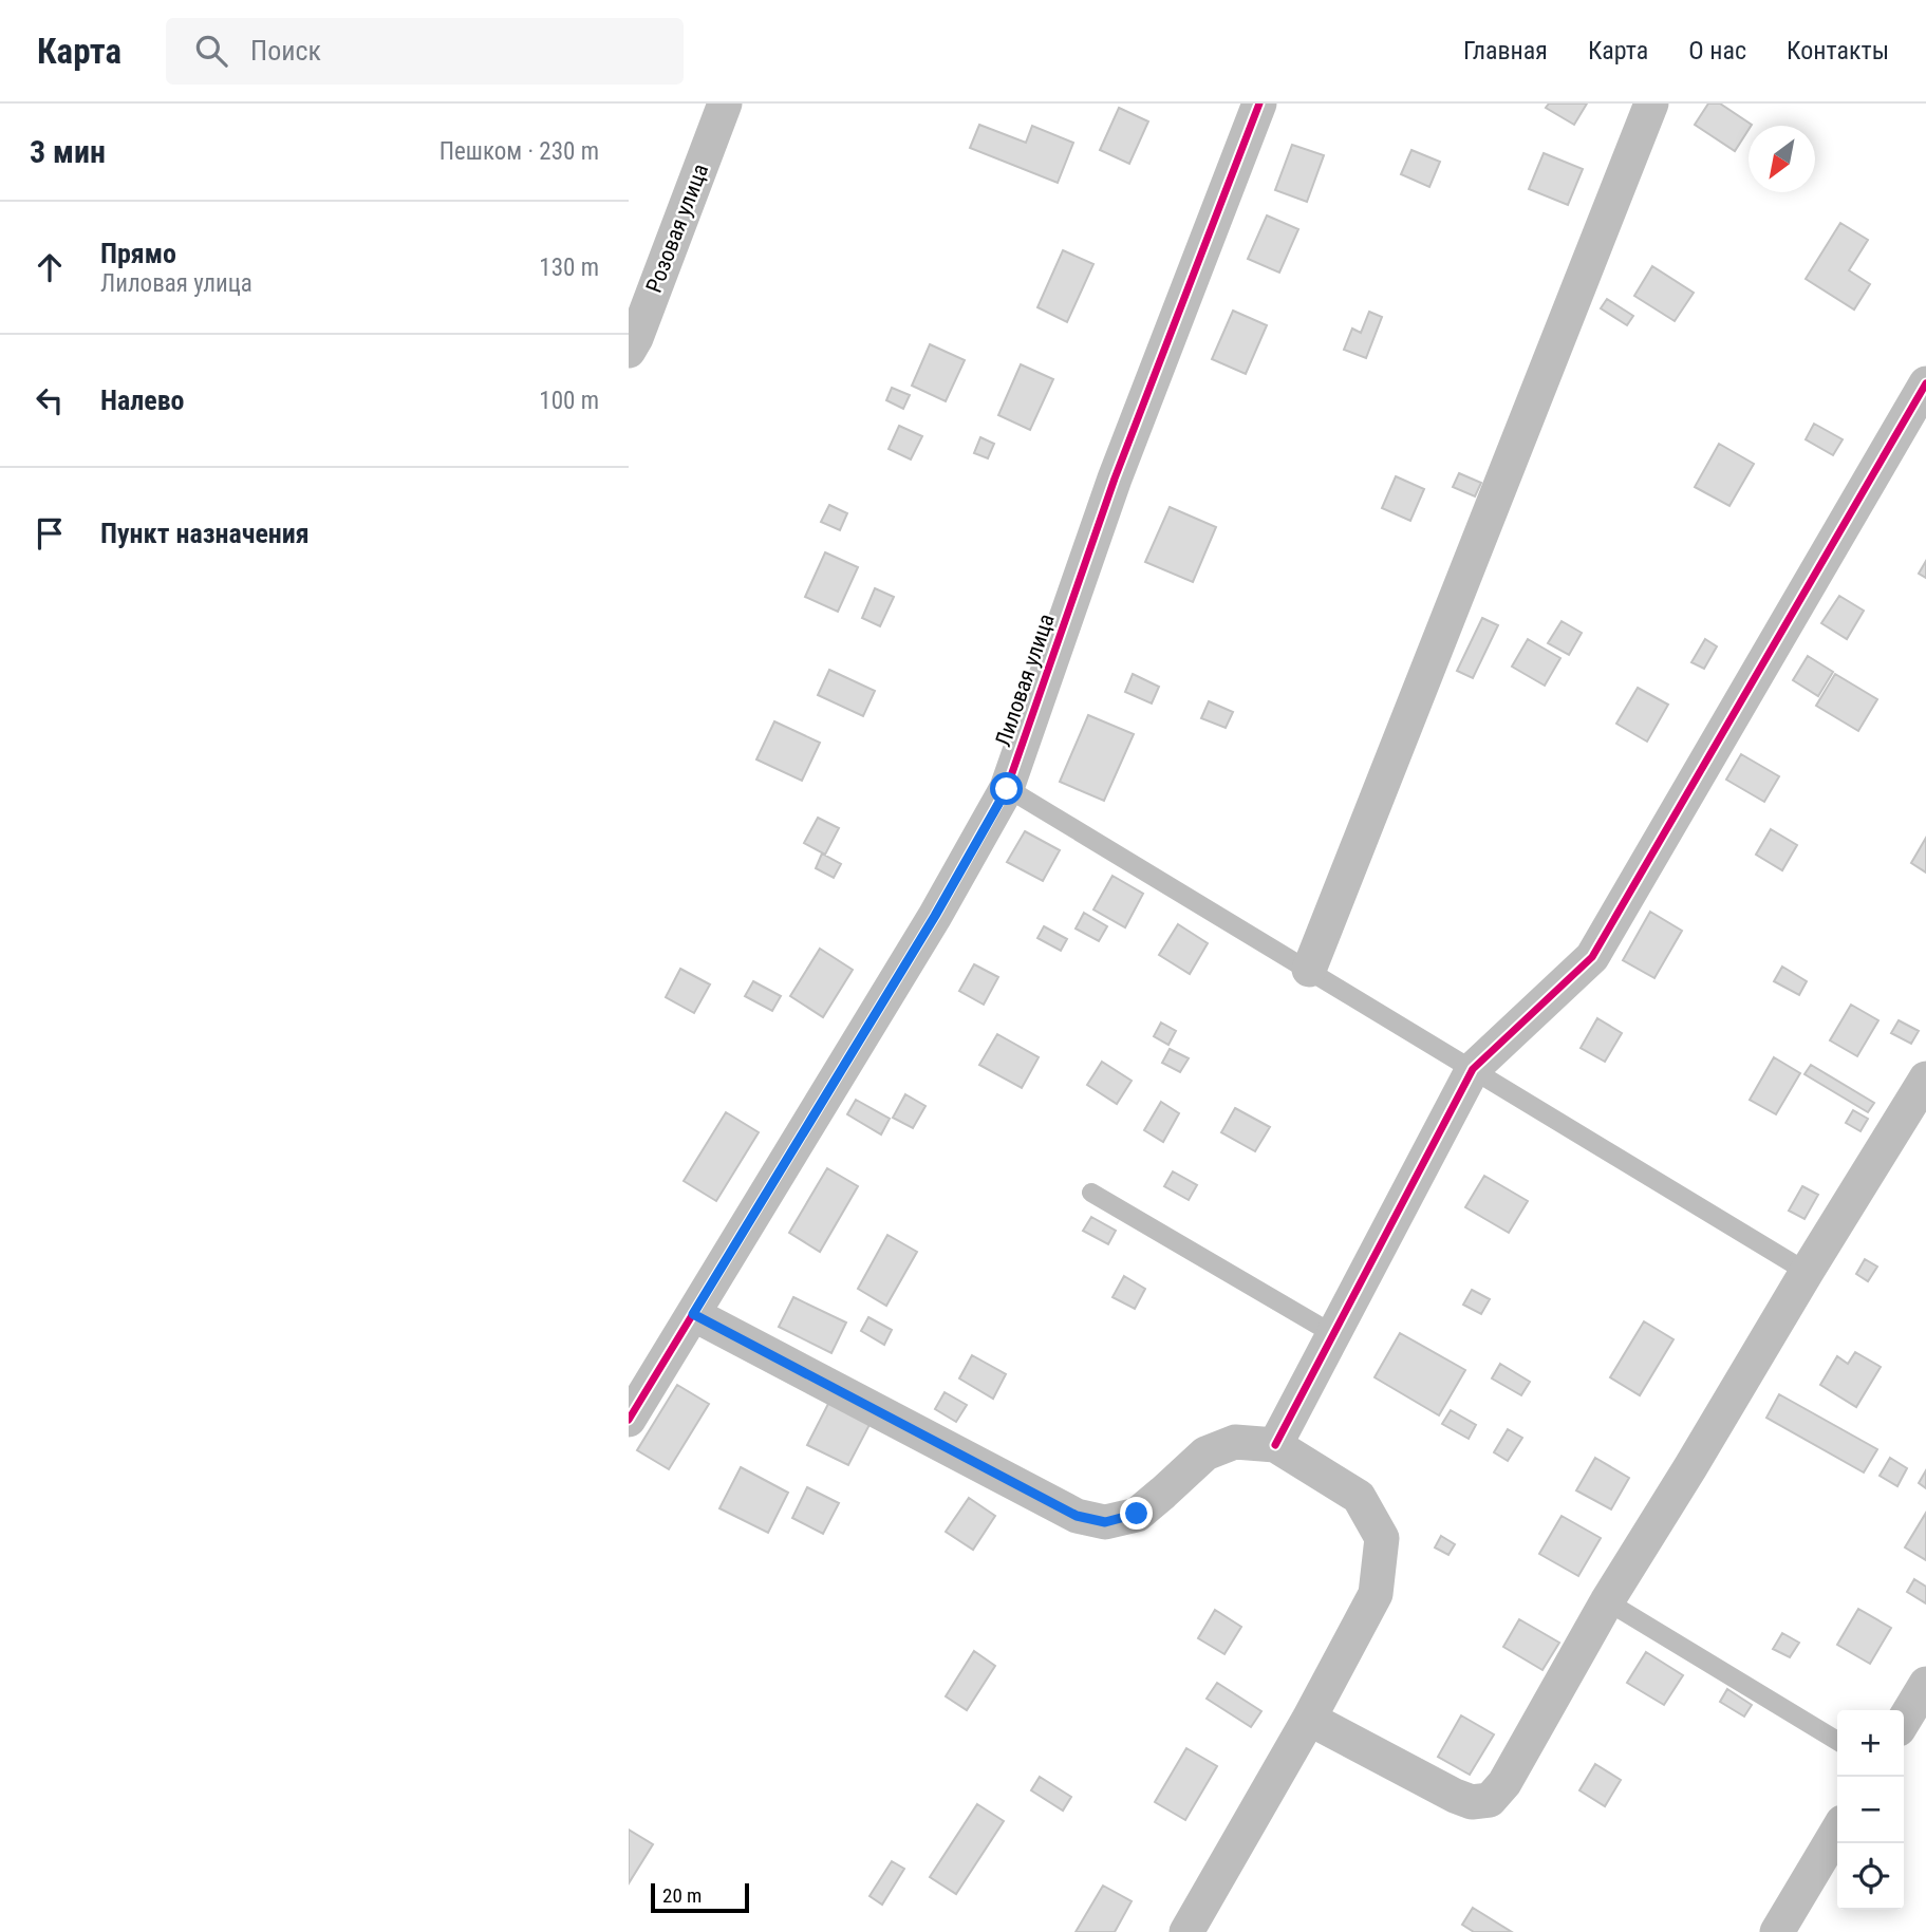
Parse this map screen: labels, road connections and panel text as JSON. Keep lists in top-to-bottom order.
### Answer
{
  "streets": {
    "street": ["Розовая улица", "Лиловая улица"]
  },
  "scale_bar": "20 m",
  "north": "bottom left",
  "page": {
    "header": "Карта",
    "search": "Поиск",
    "nav": [
      "Главная",
      "Карта",
      "О нас",
      "Контакты"
    ],
    "heading": ["3 мин", "Пешком · 230 m"],
    "list": [
      ["Прямо", "Лиловая улица", "130 m"],
      ["Налево", "100 m"],
      "Пункт назначения"
    ],
    "map_buttons": ["+", "−"],
    "scale": "20 m"
  }
}
